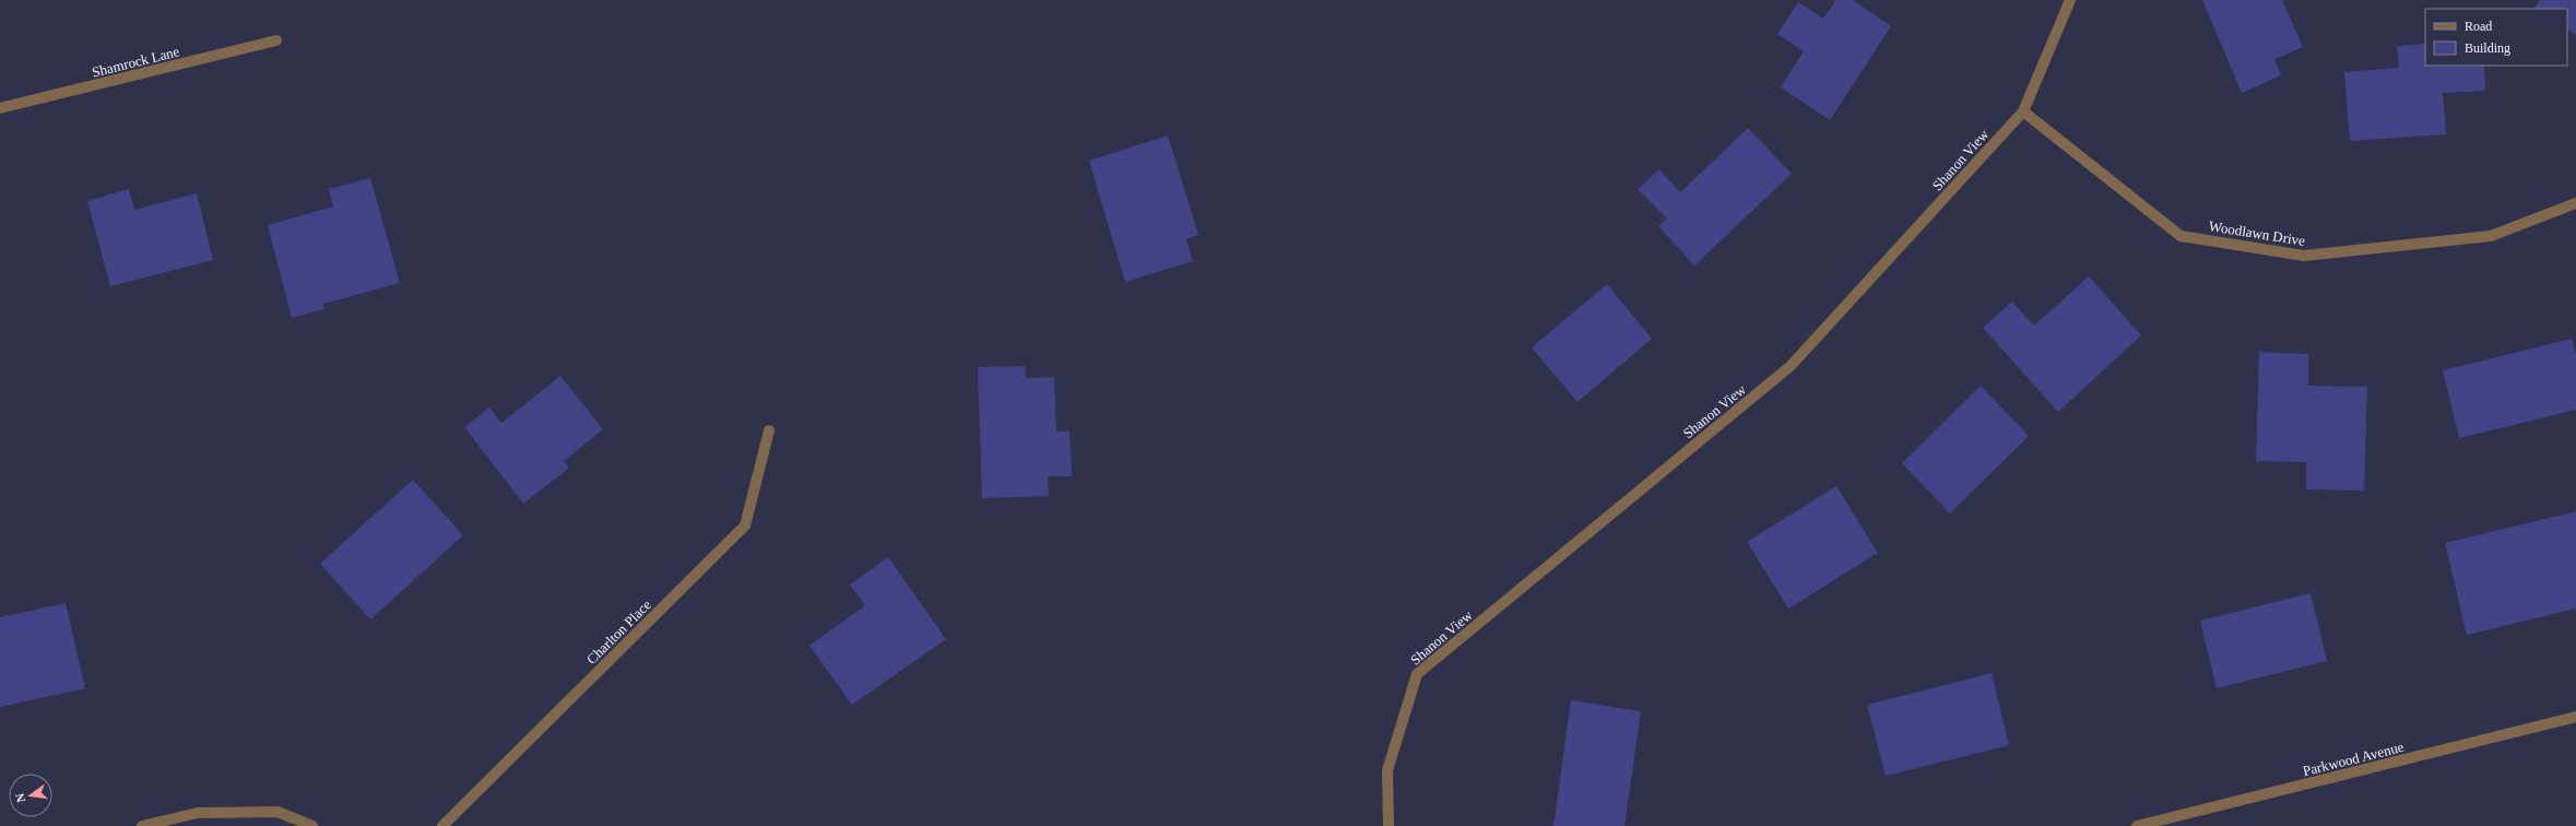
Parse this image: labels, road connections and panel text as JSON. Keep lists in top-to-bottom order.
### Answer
{
  "streets": {
    "street": [
      "Shamrock Lane",
      "Shanon View",
      "Woodlawn Drive",
      "Charlton Place",
      "Parkwood Avenue"
    ]
  },
  "crossings": [
    ["Shanon View", "Woodlawn Drive"]
  ],
  "legend": ["Road", "Building"],
  "north": "left"
}
